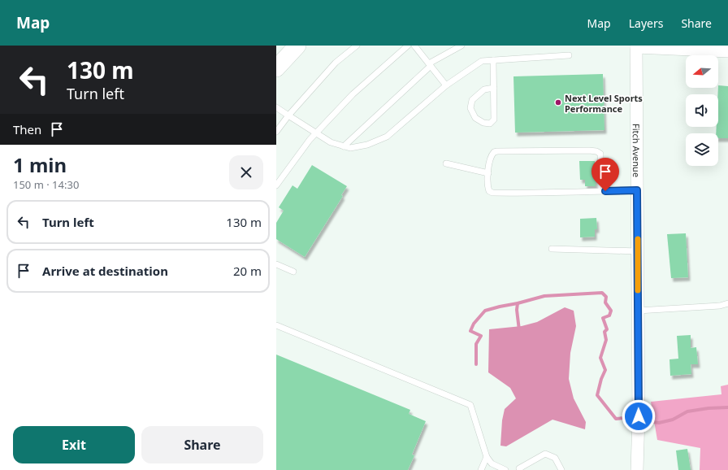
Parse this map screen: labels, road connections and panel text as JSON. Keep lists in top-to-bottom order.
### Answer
{
  "streets": {
    "street": ["Fitch Avenue"]
  },
  "places": ["Next Level Sports Performance"],
  "north": "left",
  "page": {
    "header": "Map",
    "nav": ["Map", "Layers", "Share"],
    "turn": ["130 m", "Turn left"],
    "then": "Then",
    "heading": ["1 min", "150 m · 14:30"],
    "list": [
      {
        "name": "Turn left",
        "value": "130 m"
      },
      {
        "name": "Arrive at destination",
        "value": "20 m"
      }
    ],
    "buttons": ["Exit", "Share"]
  }
}
